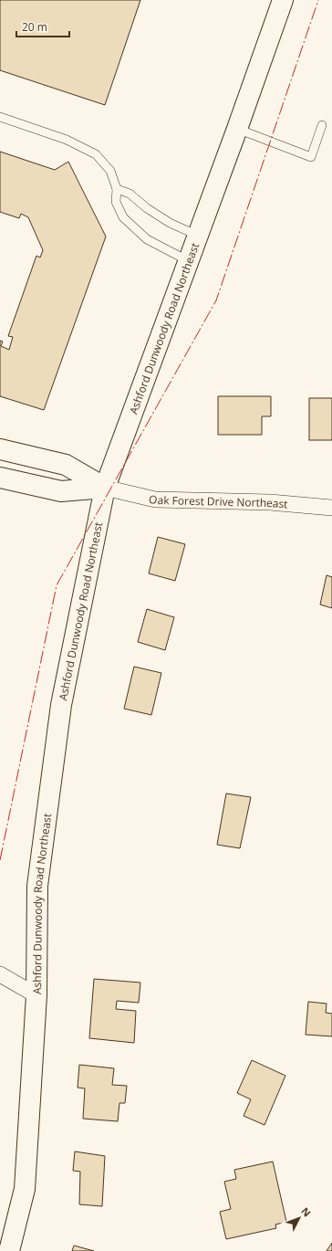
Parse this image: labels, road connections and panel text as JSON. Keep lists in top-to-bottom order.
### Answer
{
  "streets": {
    "main road": ["Ashford Dunwoody Road Northeast"],
    "street": ["Oak Forest Drive Northeast"]
  },
  "crossings": [
    ["Ashford Dunwoody Road Northeast", "Oak Forest Drive Northeast"]
  ],
  "scale_bar": "20 m",
  "north": "top right"
}
